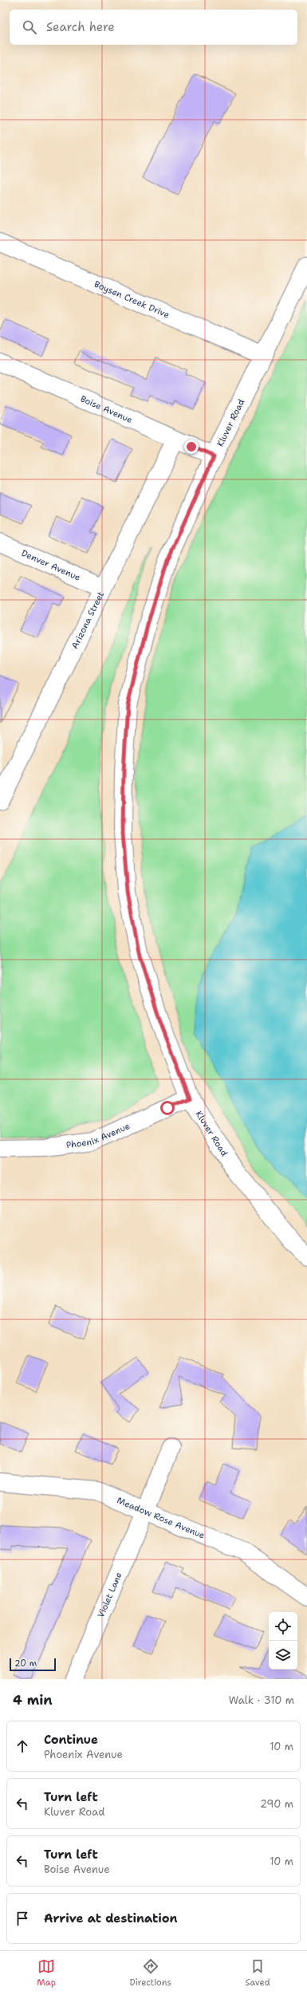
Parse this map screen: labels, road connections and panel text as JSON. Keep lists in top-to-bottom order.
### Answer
{
  "streets": {
    "street": [
      "Boysen Creek Drive",
      "Boise Avenue",
      "Kluver Road",
      "Denver Avenue",
      "Arizona Street",
      "Phoenix Avenue",
      "Meadow Rose Avenue",
      "Violet Lane"
    ]
  },
  "crossings": [
    ["Boysen Creek Drive", "Kluver Road"],
    ["Boise Avenue", "Kluver Road"],
    ["Boise Avenue", "Arizona Street"],
    ["Kluver Road", "Phoenix Avenue"],
    ["Denver Avenue", "Arizona Street"],
    ["Meadow Rose Avenue", "Violet Lane"]
  ],
  "scale_bar": "20 m",
  "page": {
    "search": "Search here",
    "scale": "20 m",
    "heading": ["4 min", "Walk · 310 m"],
    "list": [
      ["Continue", "Phoenix Avenue", "10 m"],
      ["Turn left", "Kluver Road", "290 m"],
      ["Turn left", "Boise Avenue", "10 m"],
      "Arrive at destination"
    ],
    "nav": ["Map", "Directions", "Saved"]
  }
}
